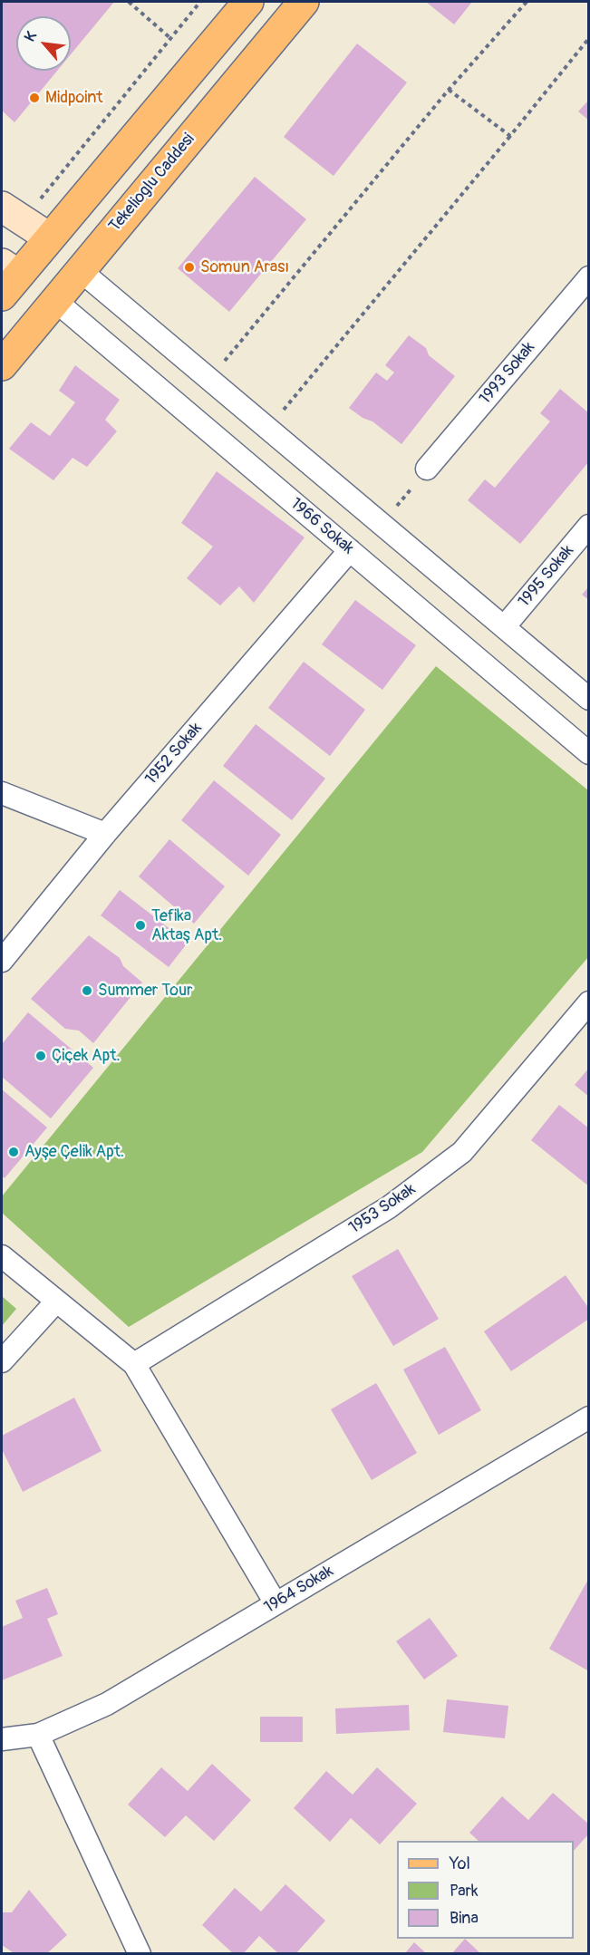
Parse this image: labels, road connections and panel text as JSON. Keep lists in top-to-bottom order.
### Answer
{
  "streets": {
    "main road": ["Tekelioglu Caddesi"],
    "street": [
      "1993 Sokak",
      "1966 Sokak",
      "1995 Sokak",
      "1952 Sokak",
      "1953 Sokak",
      "1964 Sokak"
    ]
  },
  "crossings": [
    ["Tekelioglu Caddesi", "1966 Sokak"],
    ["1966 Sokak", "1952 Sokak"]
  ],
  "places": [
    "Midpoint",
    "Somun Arası",
    "Tefika Aktaş Apt.",
    "Summer Tour",
    "Çiçek Apt.",
    "Ayşe Çelik Apt."
  ],
  "legend": ["Yol", "Park", "Bina"],
  "north": "top left"
}
